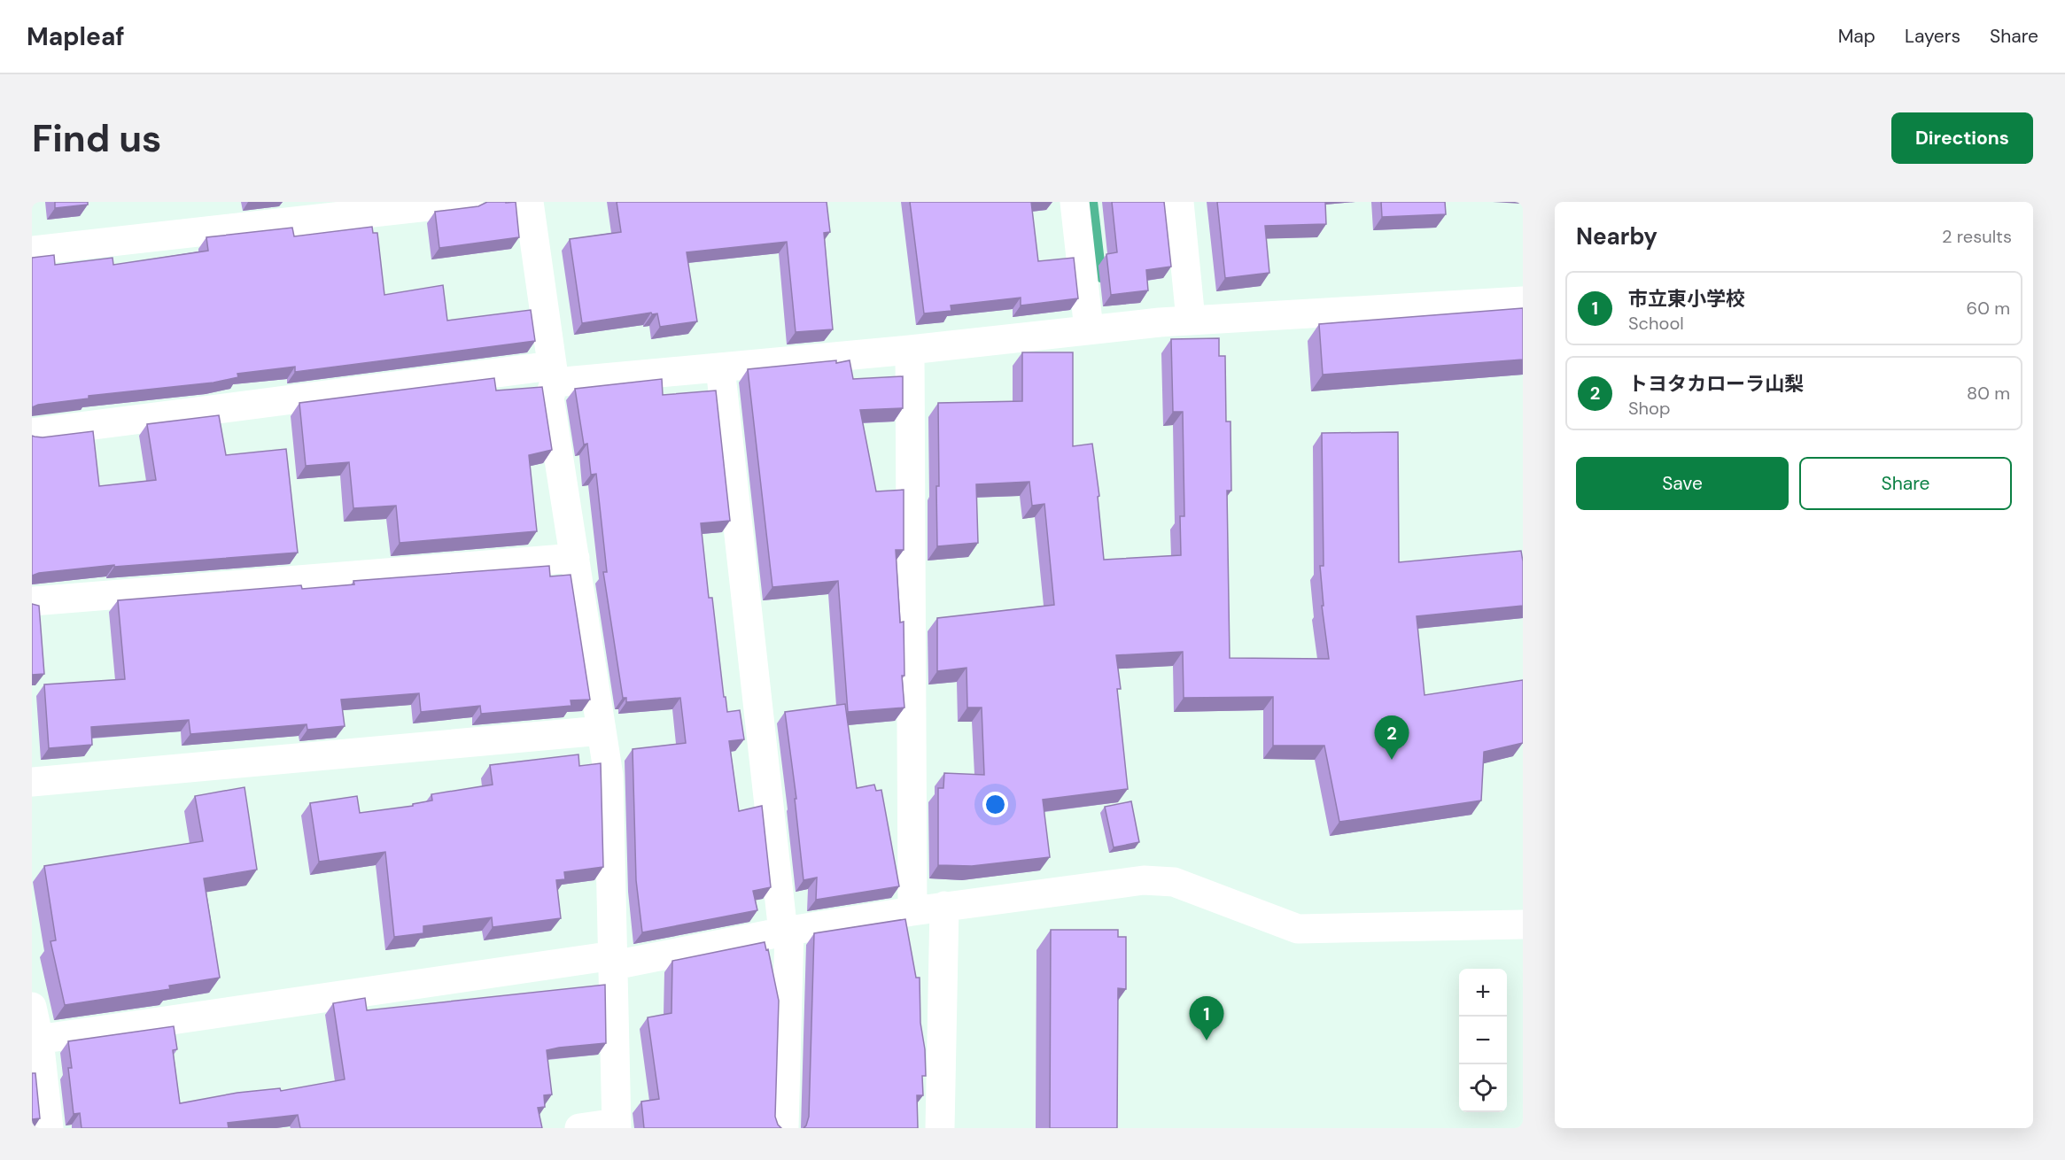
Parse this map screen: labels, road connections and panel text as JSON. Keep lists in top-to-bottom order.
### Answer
{
  "page": {
    "header": "Mapleaf",
    "nav": ["Map", "Layers", "Share"],
    "buttons": [
      "Directions",
      ["Save", "Share"]
    ],
    "title": "Find us",
    "heading": ["Nearby", "2 results"],
    "list": [
      {
        "mark": "1",
        "name": "市立東小学校",
        "note": "School",
        "value": "60 m"
      },
      {
        "mark": "2",
        "name": "トヨタカローラ山梨",
        "note": "Shop",
        "value": "80 m"
      }
    ],
    "pins": ["2", "1"],
    "map_buttons": ["+", "−"]
  }
}
